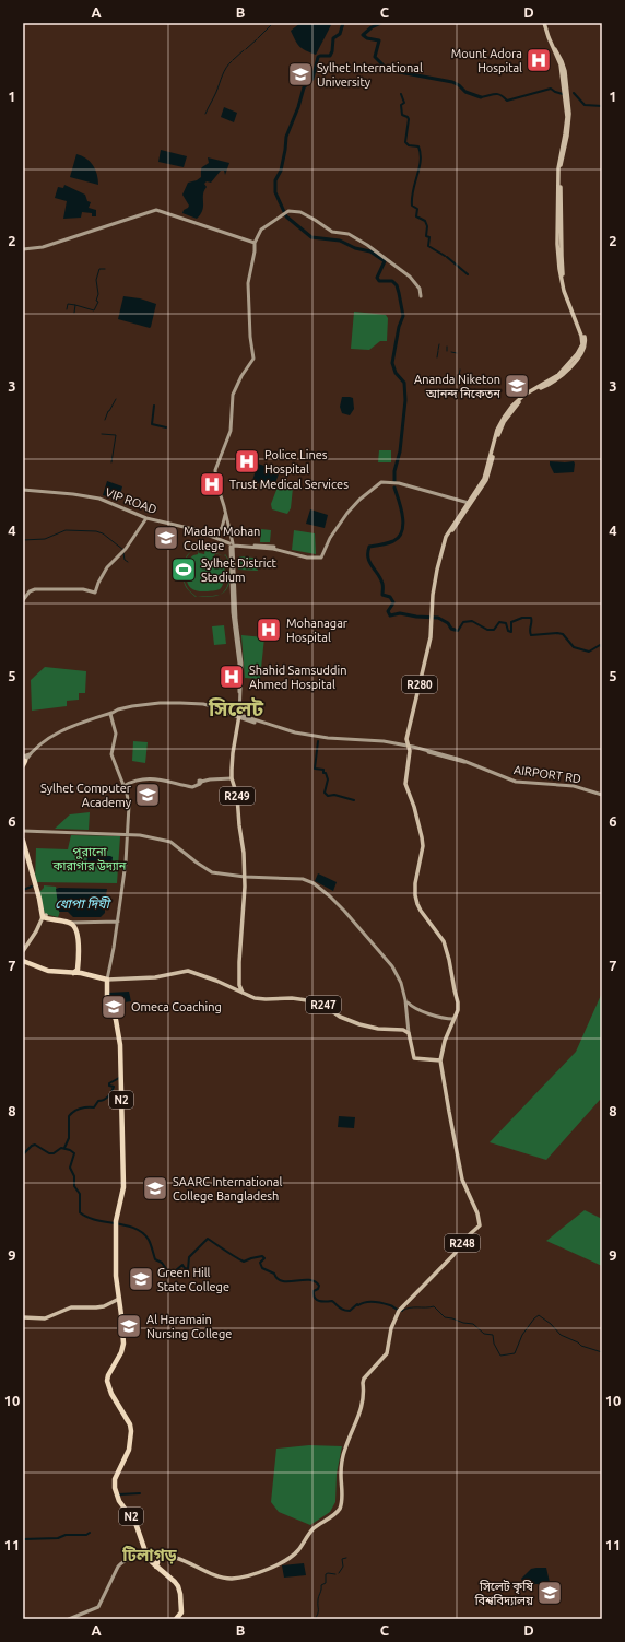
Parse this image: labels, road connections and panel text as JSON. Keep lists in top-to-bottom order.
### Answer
{
  "streets": {
    "highway": ["N2"],
    "main road": [
      "VIP ROAD",
      "R280",
      "AIRPORT RD",
      "R249",
      "R247",
      "R248"
    ]
  },
  "crossings": [
    ["R280", "AIRPORT RD"],
    ["R280", "R248"],
    ["AIRPORT RD", "R249"],
    ["AIRPORT RD", "R248"],
    ["R249", "R247"],
    ["N2", "R248"]
  ],
  "districts": ["সিলেট", "টিলাগড়"],
  "water": ["ধোপা দিঘী"],
  "parks": ["পুরানো কারাগার উদ্যান"],
  "places": {
    "hospital": [
      "Mount Adora Hospital",
      "Police Lines Hospital",
      "Trust Medical Services",
      "Mohanagar Hospital",
      "Shahid Samsuddin Ahmed Hospital"
    ],
    "school or university": [
      "Sylhet International University",
      "Ananda Niketon আনন্দ নিকেতন",
      "Madan Mohan College",
      "Sylhet Computer Academy",
      "Omeca Coaching",
      "SAARC International College Bangladesh",
      "Green Hill State College",
      "Al Haramain Nursing College",
      "সিলেট কৃষি বিশ্ববিদ্যালয়"
    ],
    "sports": ["Sylhet District Stadium"]
  },
  "grid": {
    "columns": [
      "A",
      "B",
      "C",
      "D"
    ],
    "rows": [
      "1",
      "2",
      "3",
      "4",
      "5",
      "6",
      "7",
      "8",
      "9",
      "10",
      "11"
    ]
  }
}
